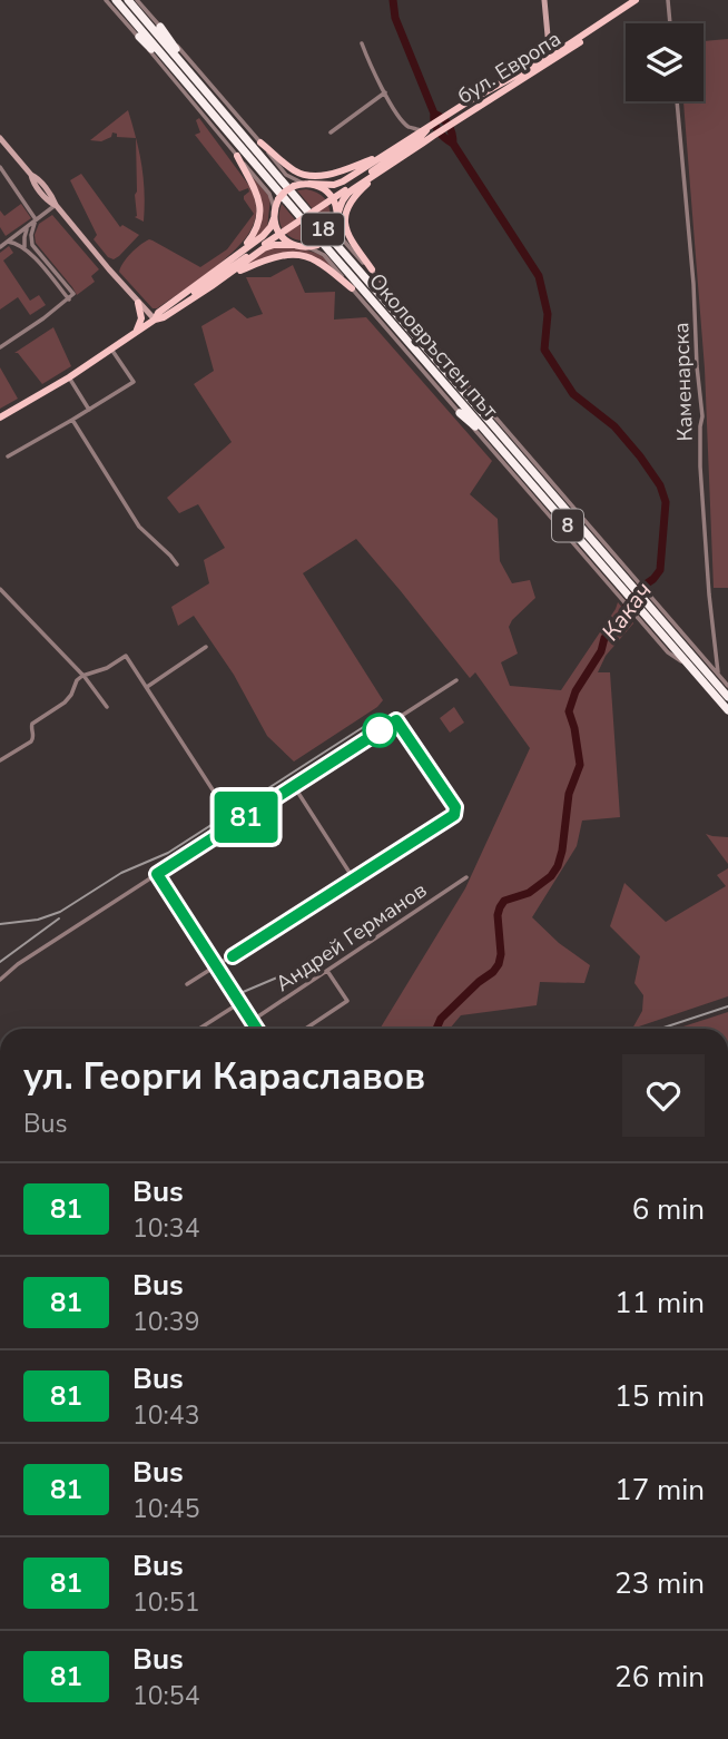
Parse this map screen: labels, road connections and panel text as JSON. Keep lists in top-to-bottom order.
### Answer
{
  "streets": {
    "highway": ["18", "Околовръстен път", "8"],
    "main road": ["бул. Европа"],
    "street": ["Каменарска", "Андрей Германов"]
  },
  "crossings": [
    ["бул. Европа", "Околовръстен път"],
    ["бул. Европа", "8"],
    ["Околовръстен път", "8"]
  ],
  "water": ["Какач"],
  "lines": ["bus line 81"],
  "page": {
    "on_map": "81",
    "heading": ["ул. Георги Караславов", "Bus"],
    "list": [
      {
        "mark": "81",
        "name": "Bus",
        "note": "10:34",
        "value": "6 min"
      },
      {
        "mark": "81",
        "name": "Bus",
        "note": "10:39",
        "value": "11 min"
      },
      {
        "mark": "81",
        "name": "Bus",
        "note": "10:43",
        "value": "15 min"
      },
      {
        "mark": "81",
        "name": "Bus",
        "note": "10:45",
        "value": "17 min"
      },
      {
        "mark": "81",
        "name": "Bus",
        "note": "10:51",
        "value": "23 min"
      },
      {
        "mark": "81",
        "name": "Bus",
        "note": "10:54",
        "value": "26 min"
      }
    ]
  }
}
